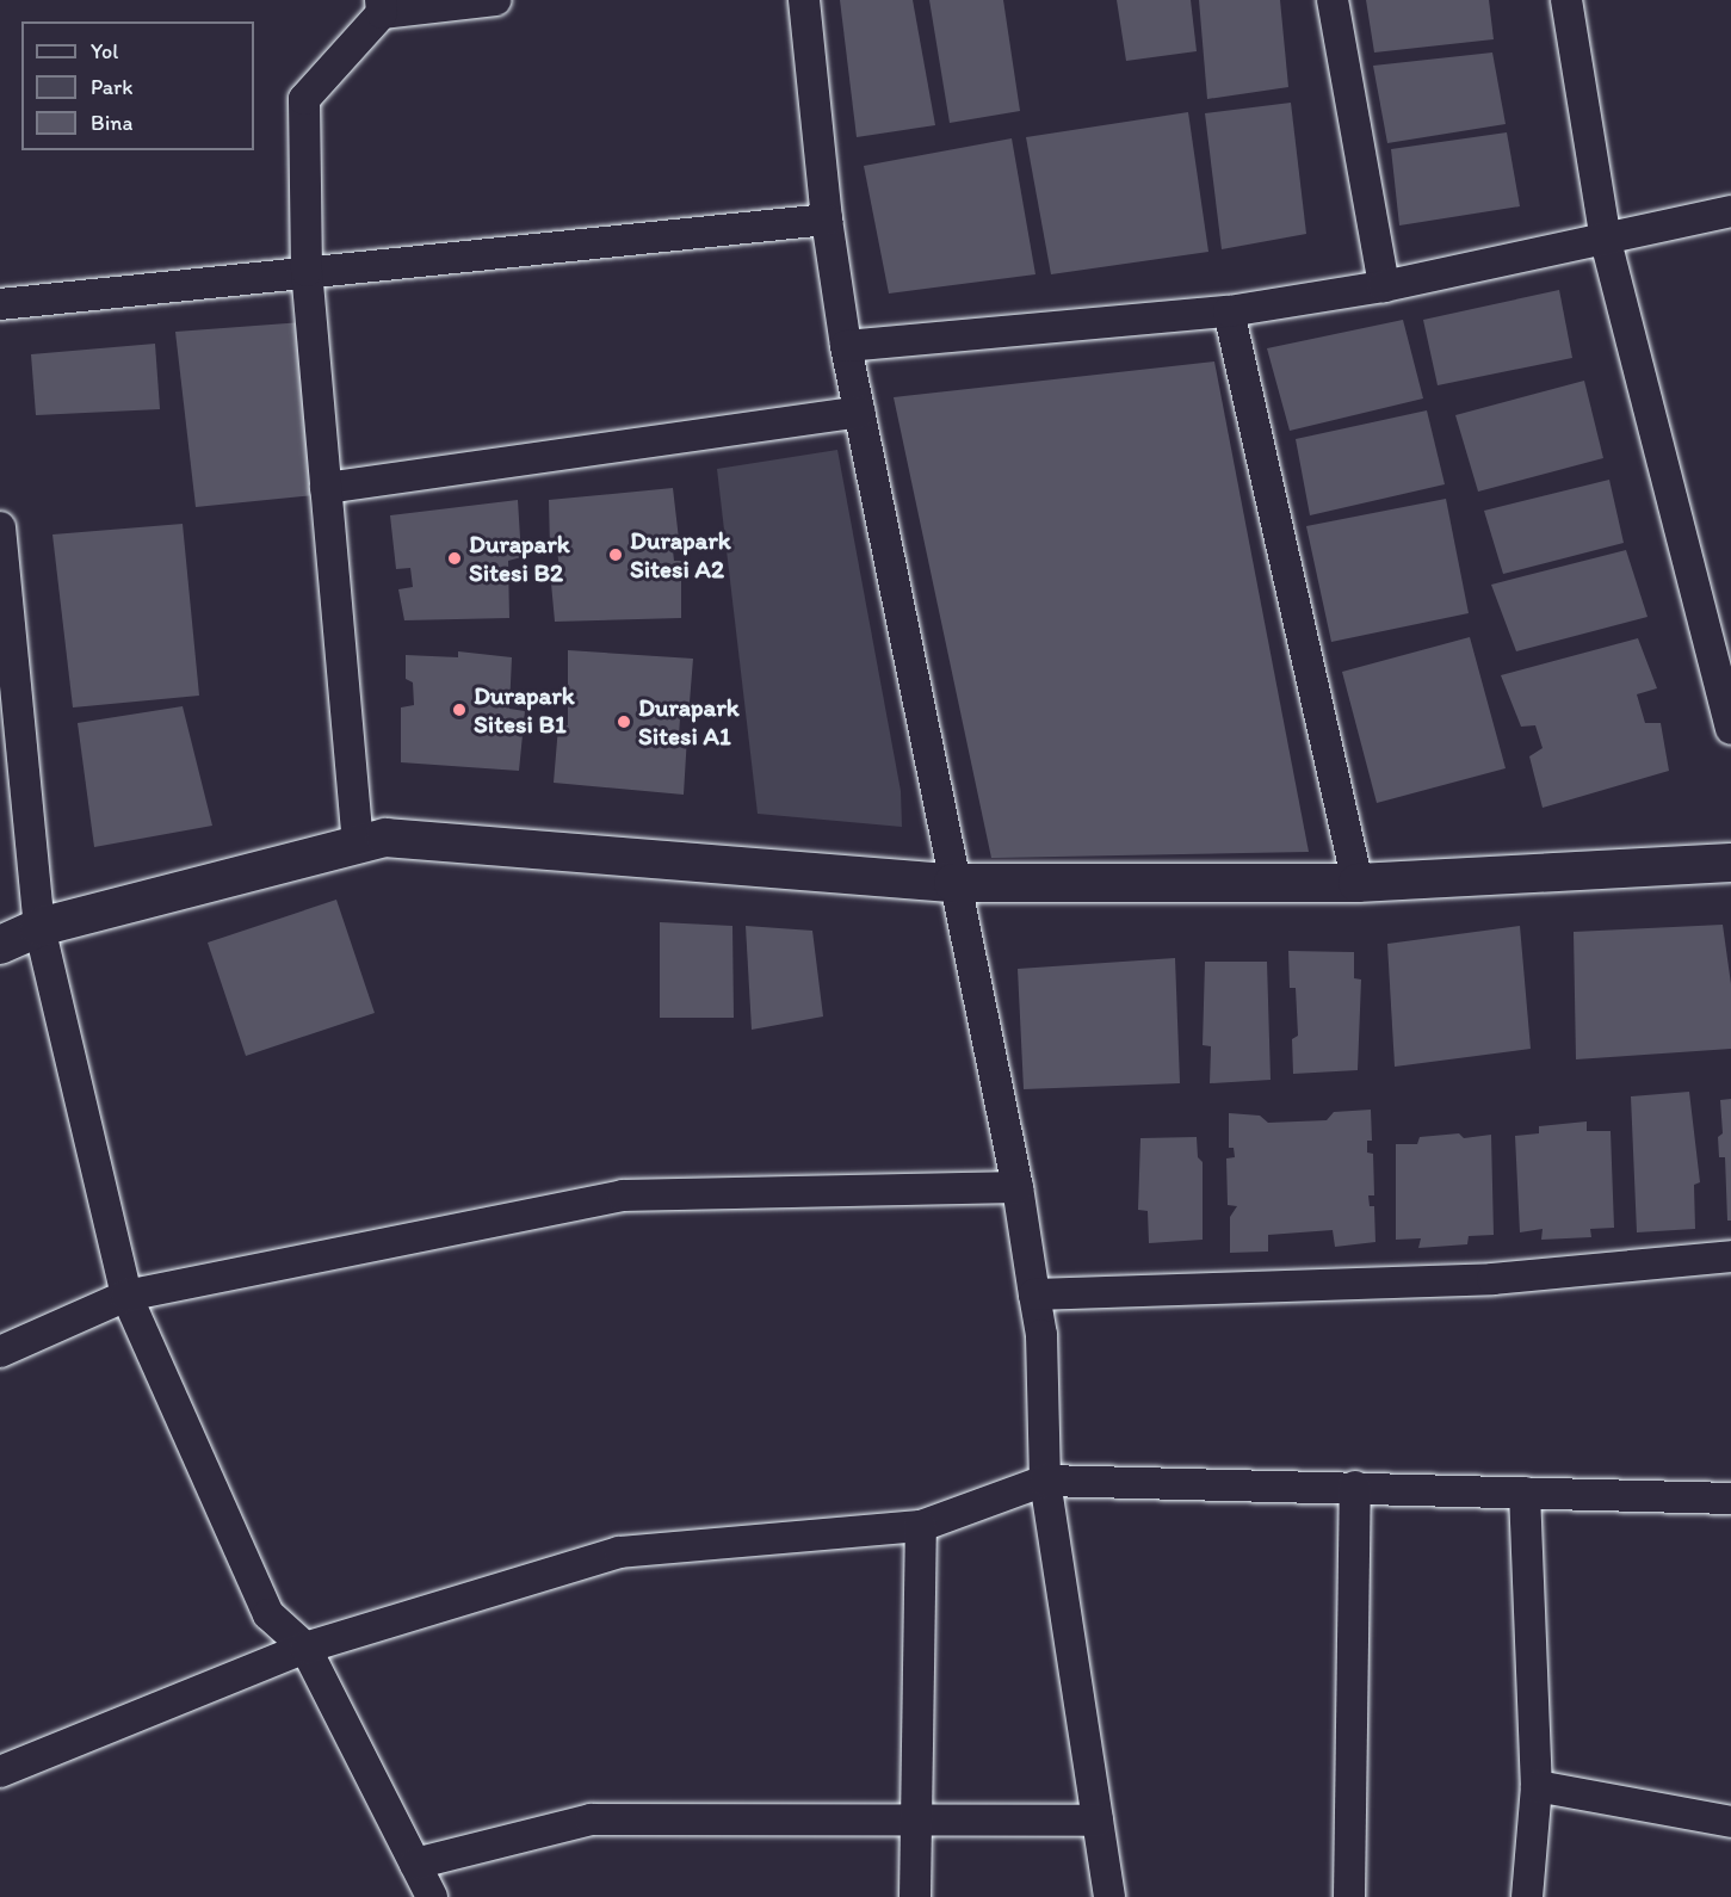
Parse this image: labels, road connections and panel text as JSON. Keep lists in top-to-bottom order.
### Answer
{
  "places": [
    "Durapark Sitesi A2",
    "Durapark Sitesi B2",
    "Durapark Sitesi B1",
    "Durapark Sitesi A1"
  ],
  "legend": ["Yol", "Park", "Bina"]
}
